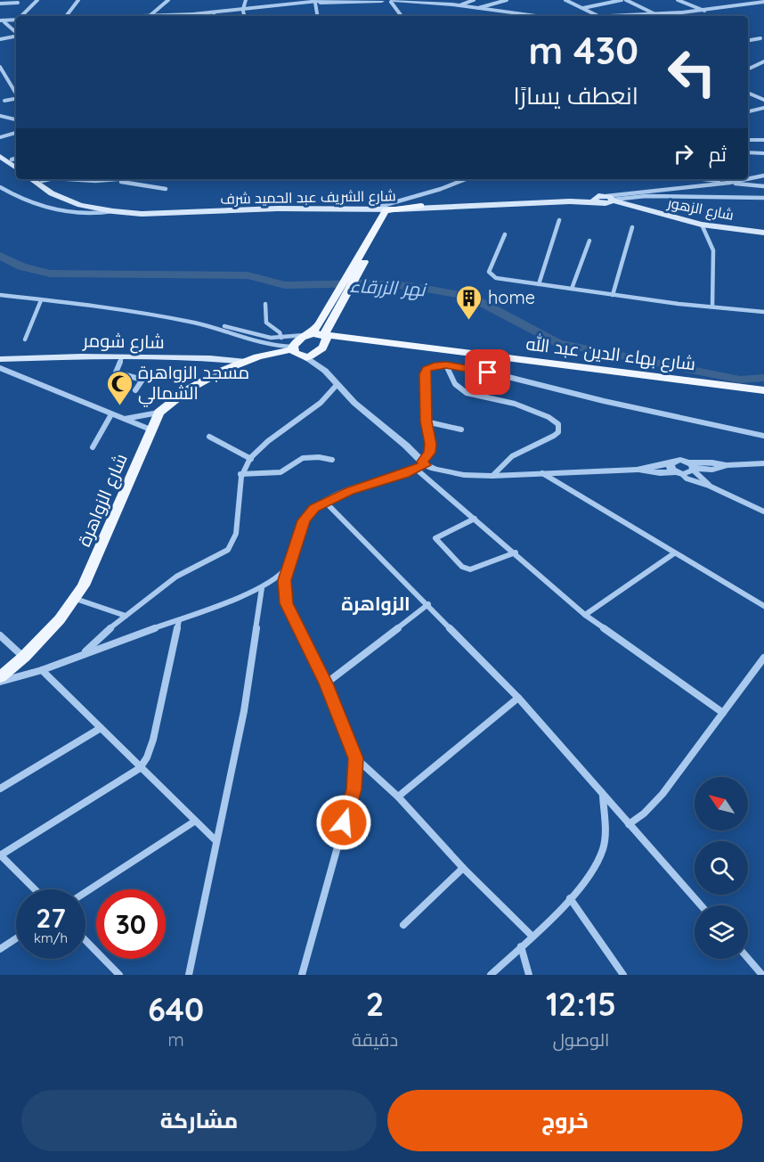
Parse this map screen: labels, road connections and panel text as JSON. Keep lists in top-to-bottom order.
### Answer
{
  "streets": {
    "main road": [
      "شارع الشريف عبد الحميد شرف",
      "شارع الزهور",
      "شارع شومر",
      "شارع بهاء الدين عبد الله",
      "شارع الزواهرة"
    ]
  },
  "crossings": [
    ["شارع الشريف عبد الحميد شرف", "شارع الزهور"],
    ["شارع شومر", "شارع الزواهرة"]
  ],
  "districts": ["الزواهرة"],
  "water": ["نهر الزرقاء"],
  "places": {
    "building": ["home"],
    "mosque": ["مسجد الزواهرة الشمالي"]
  },
  "north": "top left",
  "page": {
    "turn": ["430 m", "انعطف يسارًا"],
    "then": "ثم",
    "speed": "27 km/h",
    "limit": "30",
    "eta": [
      "12:15",
      "الوصول",
      "2",
      "دقيقة",
      "640",
      "m"
    ],
    "buttons": ["خروج", "مشاركة"]
  }
}
